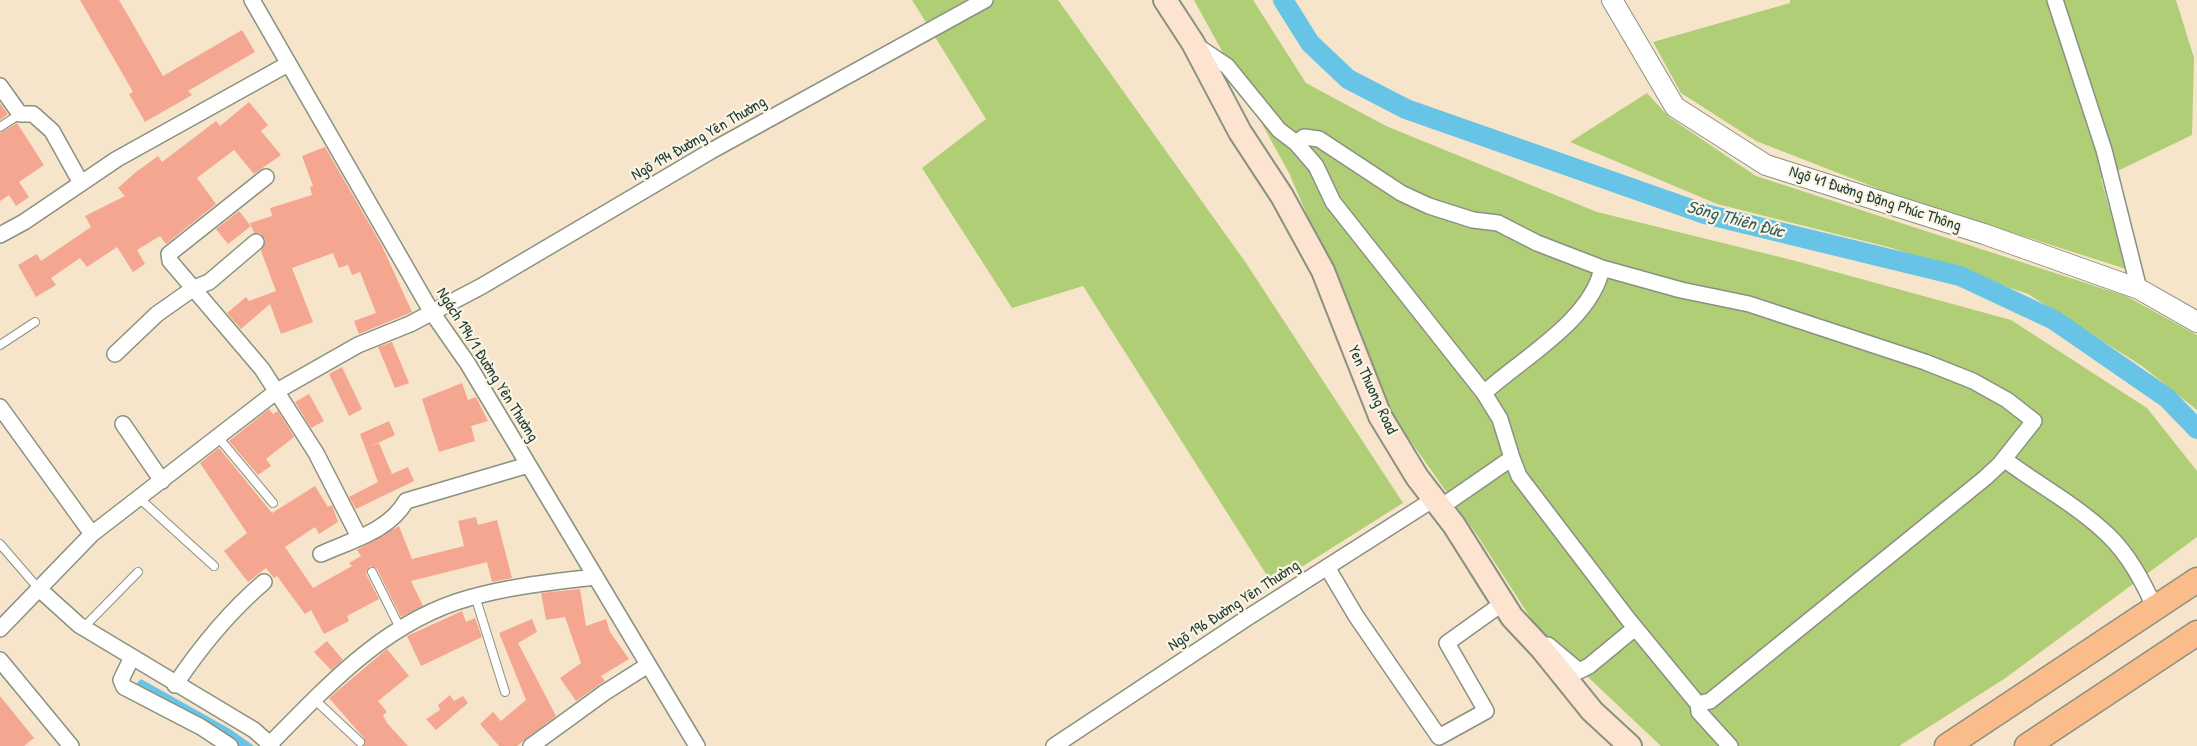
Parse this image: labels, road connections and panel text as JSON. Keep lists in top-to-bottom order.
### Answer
{
  "streets": {
    "main road": ["Yen Thuong Road"],
    "street": [
      "Ngõ 194 Đường Yên Thường",
      "Ngõ 41 Đường Đặng Phúc Thông",
      "Ngách 194/1 Đường Yên Thường",
      "Ngõ 196 Đường Yên Thường"
    ]
  },
  "crossings": [
    ["Ngõ 194 Đường Yên Thường", "Ngách 194/1 Đường Yên Thường"],
    ["Yen Thuong Road", "Ngõ 196 Đường Yên Thường"]
  ],
  "water": ["Sông Thiên Đức"]
}
